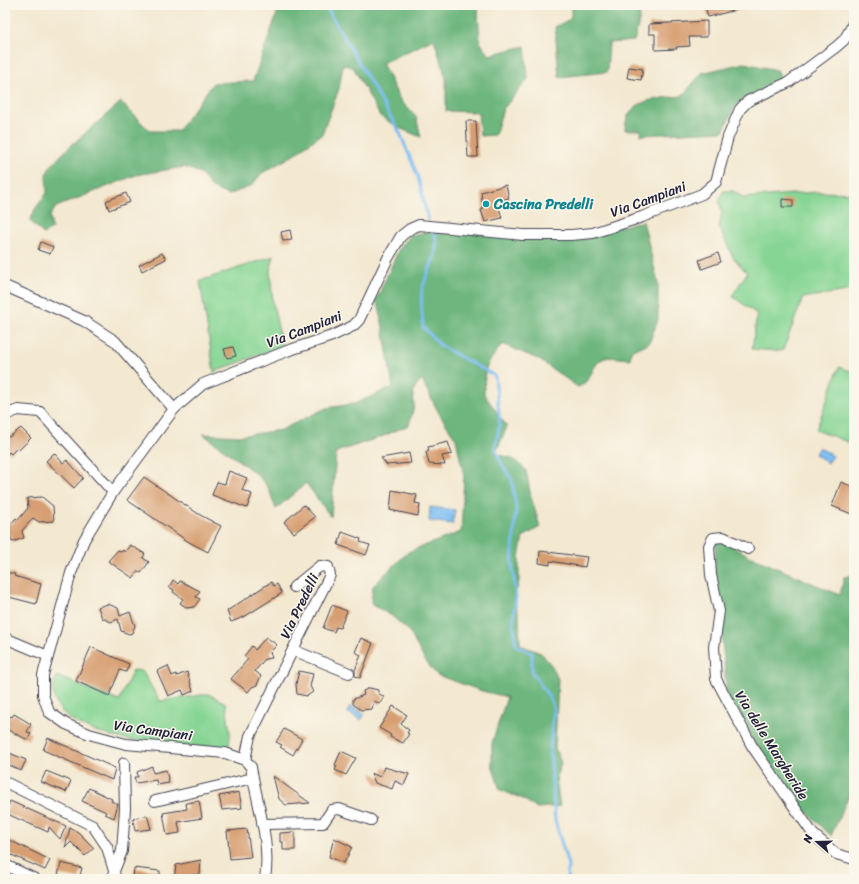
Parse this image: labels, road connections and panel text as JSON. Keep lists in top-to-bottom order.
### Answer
{
  "streets": {
    "street": ["Via Campiani", "Via Predelli", "Via delle Margheride"]
  },
  "crossings": [
    ["Via Campiani", "Via Predelli"]
  ],
  "places": ["Cascina Predelli"],
  "north": "left"
}
